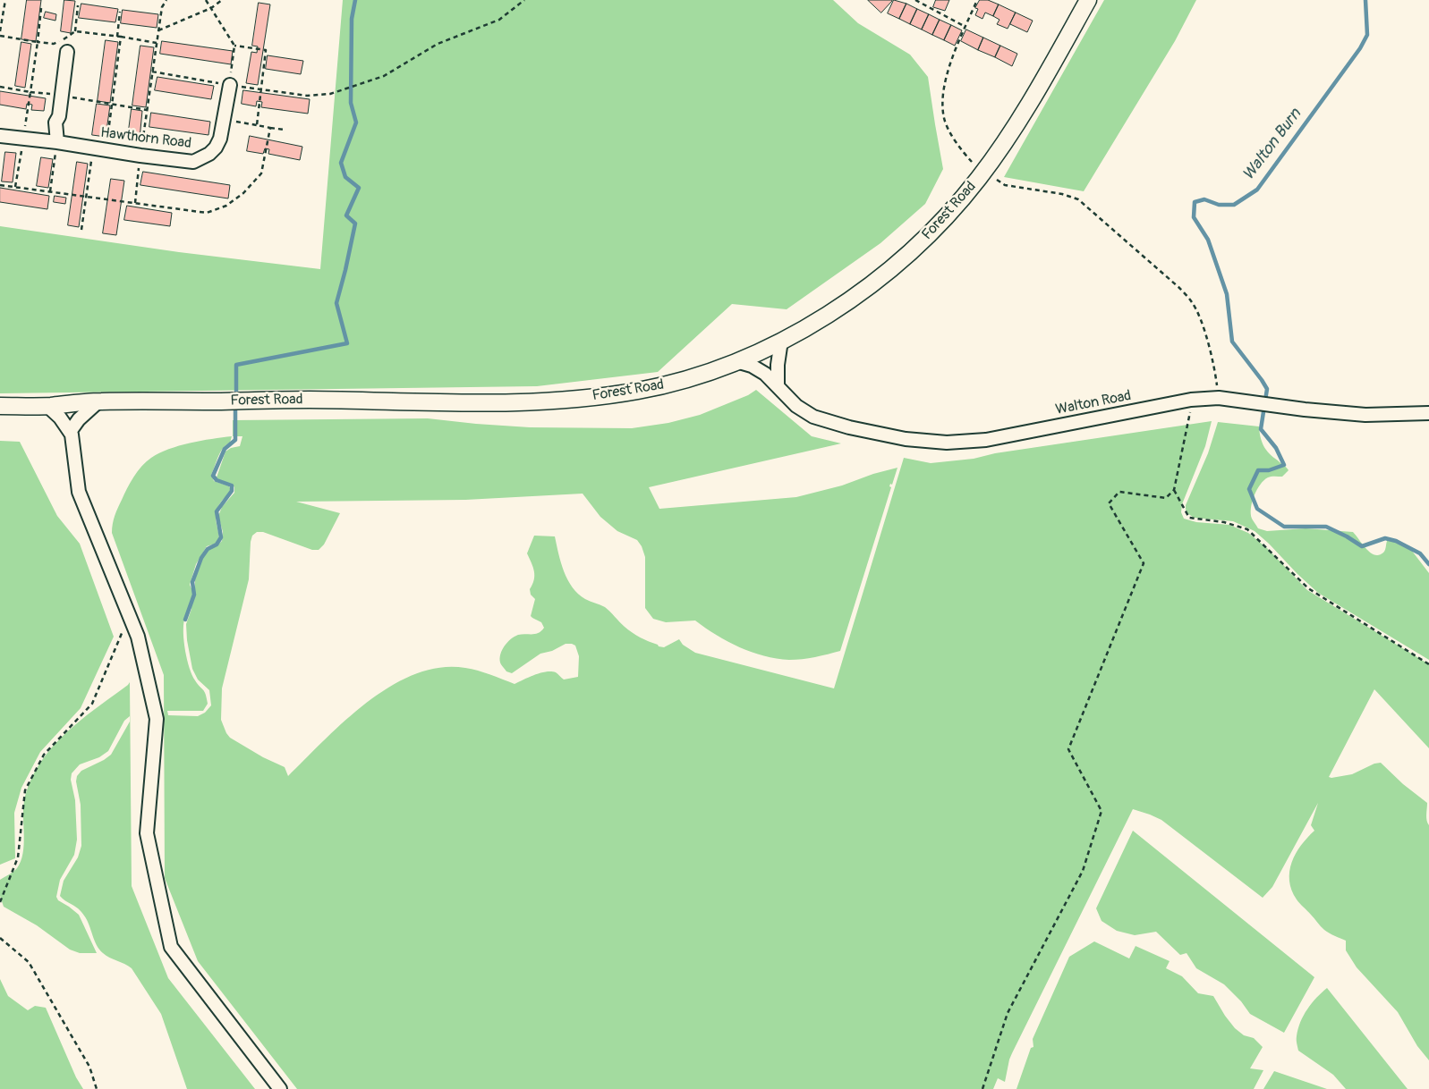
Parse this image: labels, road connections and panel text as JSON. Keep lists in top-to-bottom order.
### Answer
{
  "streets": {
    "street": ["Hawthorn Road", "Forest Road", "Walton Road"]
  },
  "crossings": [
    ["Forest Road", "Walton Road"]
  ],
  "water": ["Walton Burn"]
}
